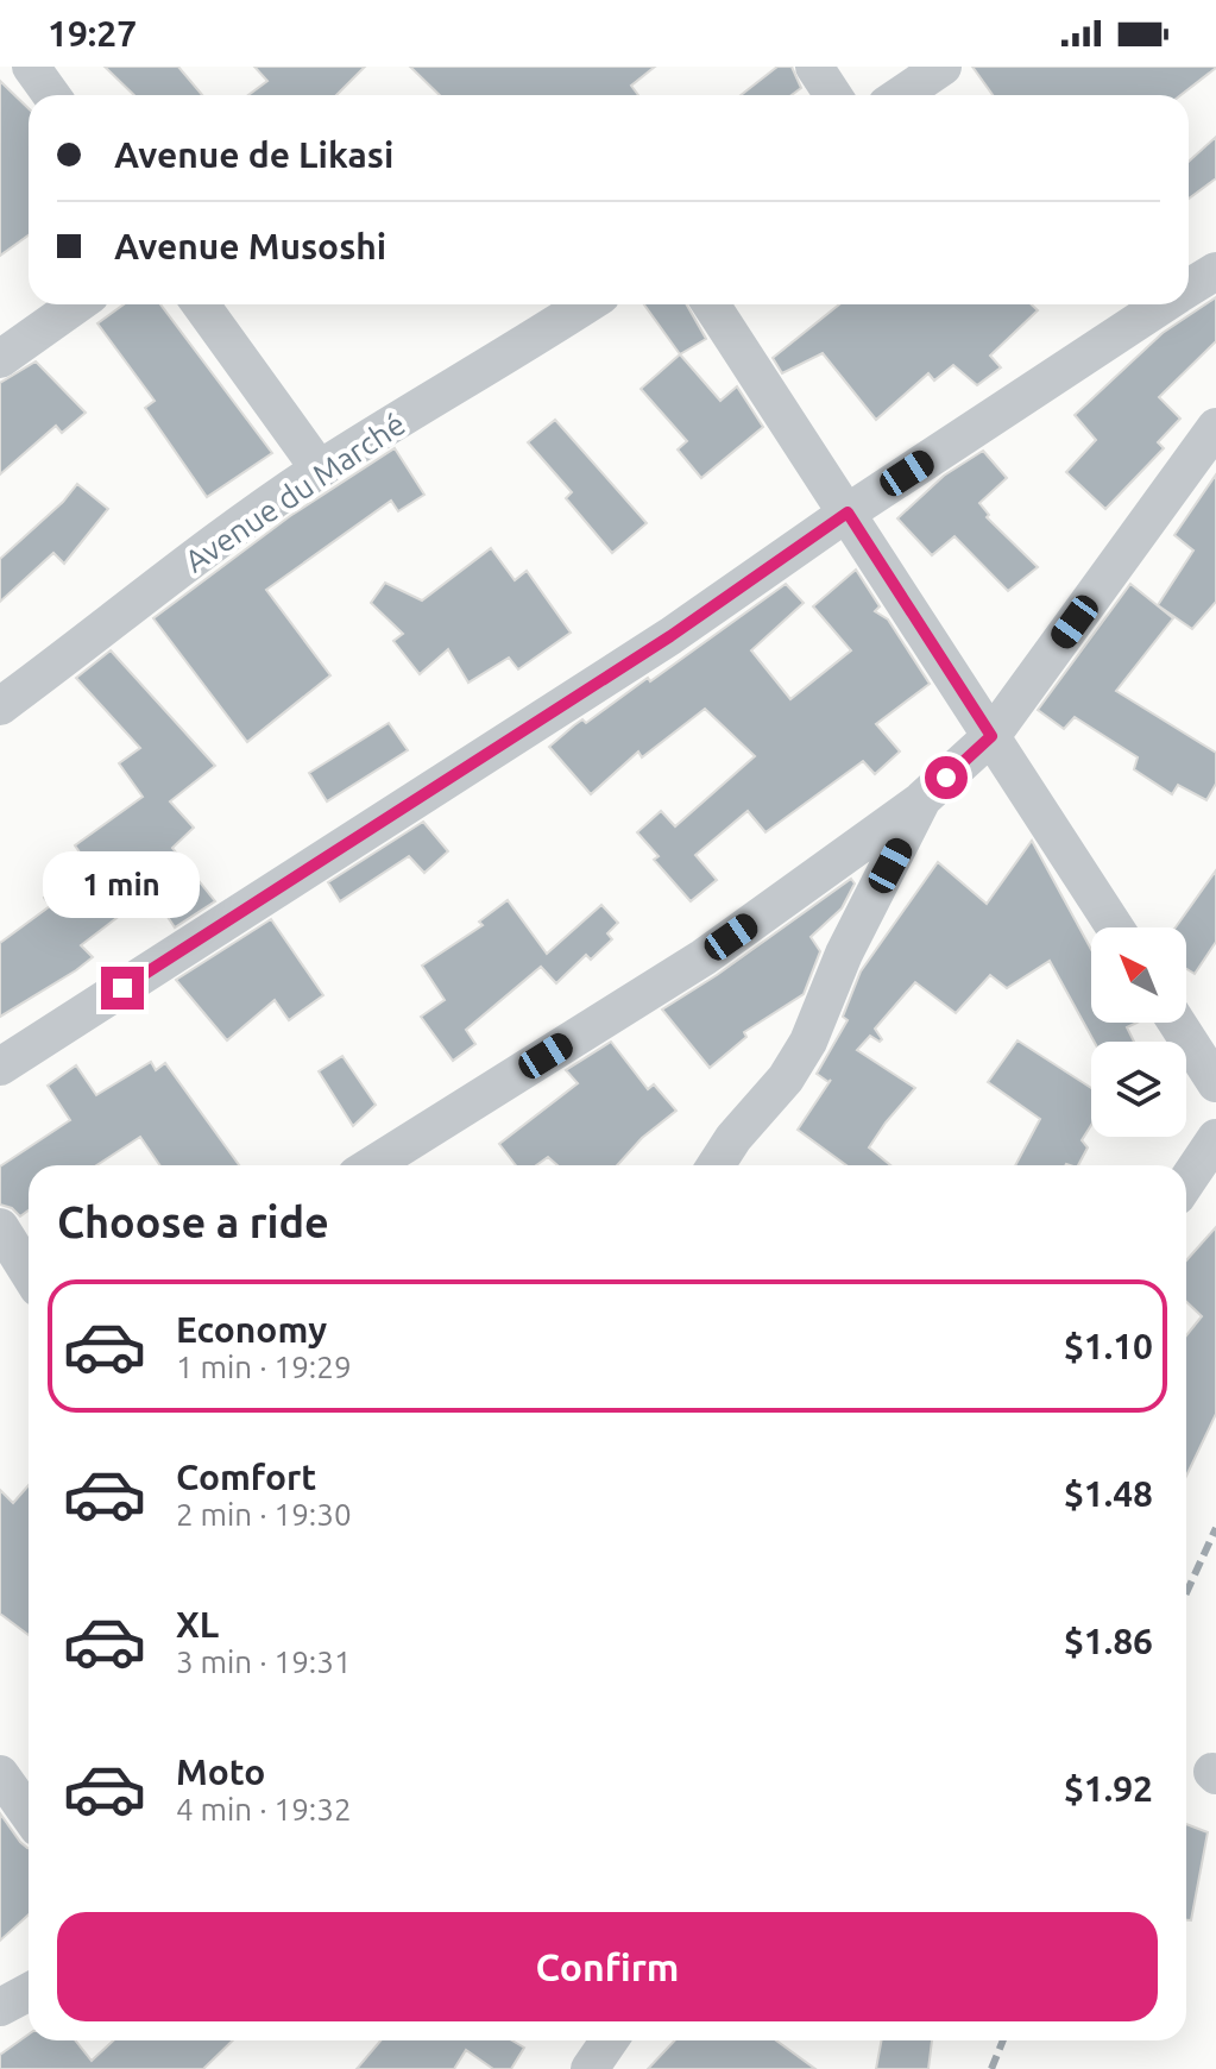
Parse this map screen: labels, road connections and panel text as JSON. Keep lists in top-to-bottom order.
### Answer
{
  "streets": {
    "street": ["Avenue du Marché"]
  },
  "north": "top left",
  "page": {
    "status": "19:27",
    "banner": ["Avenue de Likasi", "Avenue Musoshi"],
    "bubble": "1 min",
    "heading": "Choose a ride",
    "list": [
      {
        "name": "Economy",
        "note": "1 min · 19:29",
        "value": "$1.10"
      },
      {
        "name": "Comfort",
        "note": "2 min · 19:30",
        "value": "$1.48"
      },
      {
        "name": "XL",
        "note": "3 min · 19:31",
        "value": "$1.86"
      },
      {
        "name": "Moto",
        "note": "4 min · 19:32",
        "value": "$1.92"
      }
    ],
    "buttons": "Confirm"
  }
}
